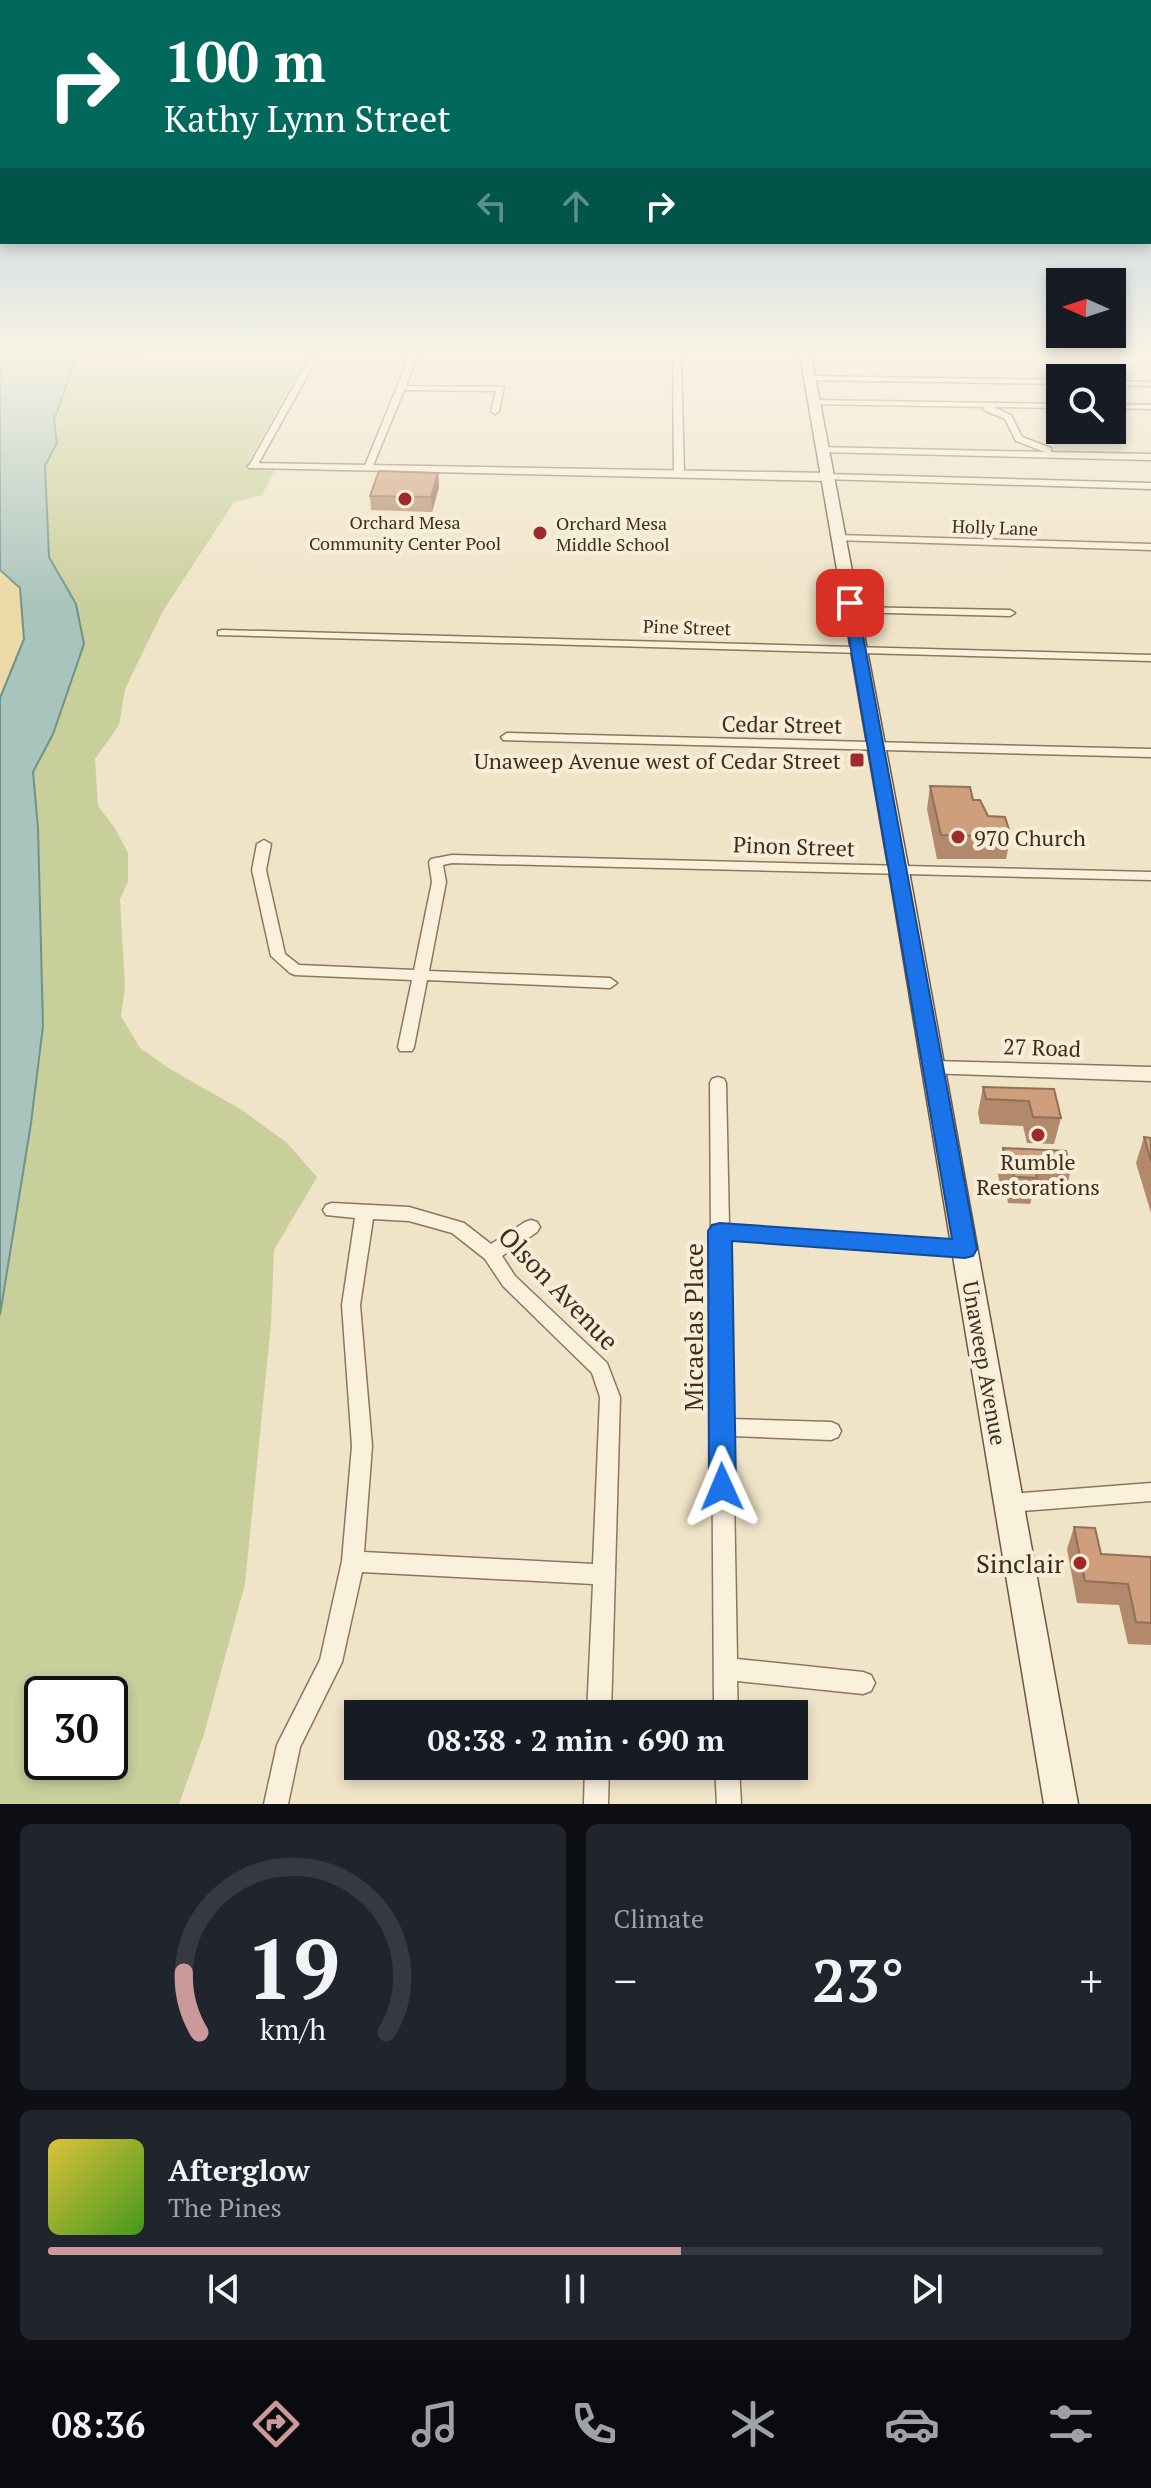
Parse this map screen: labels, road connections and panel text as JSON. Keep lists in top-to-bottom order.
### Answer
{
  "streets": {
    "main road": ["Unaweep Avenue"],
    "street": [
      "Holly Lane",
      "Pine Street",
      "Cedar Street",
      "Pinon Street",
      "27 Road",
      "Olson Avenue",
      "Micaelas Place"
    ]
  },
  "crossings": [
    ["Holly Lane", "Unaweep Avenue"],
    ["Pine Street", "Unaweep Avenue"],
    ["Cedar Street", "Unaweep Avenue"],
    ["Pinon Street", "Unaweep Avenue"],
    ["27 Road", "Unaweep Avenue"]
  ],
  "places": {
    "other": [
      "Orchard Mesa Community Center Pool",
      "Orchard Mesa Middle School",
      "970 Church",
      "Rumble Restorations",
      "Sinclair"
    ],
    "transit": ["Unaweep Avenue west of Cedar Street"]
  },
  "north": "left",
  "page": {
    "turn": ["100 m", "Kathy Lynn Street"],
    "limit": "30",
    "trip": "08:38 · 2 min · 690 m",
    "tile": "Climate",
    "heat": ["−", "23°", "+"],
    "song": ["Afterglow", "The Pines"],
    "tabs": "08:36",
    "gauge": ["19", "km/h"]
  }
}
